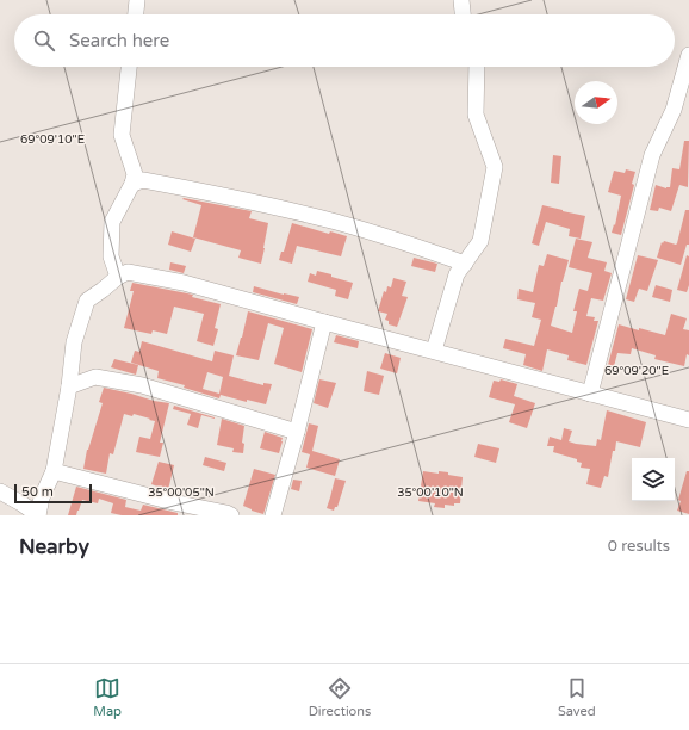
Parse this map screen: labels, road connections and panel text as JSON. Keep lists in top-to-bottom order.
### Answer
{
  "scale_bar": "50 m",
  "north": "right",
  "page": {
    "search": "Search here",
    "scale": "50 m",
    "heading": ["Nearby", "0 results"],
    "nav": ["Map", "Directions", "Saved"]
  },
  "coordinates": [
    "69°09'10\"E",
    "69°09'20\"E",
    "35°00'05\"N",
    "35°00'10\"N"
  ]
}
